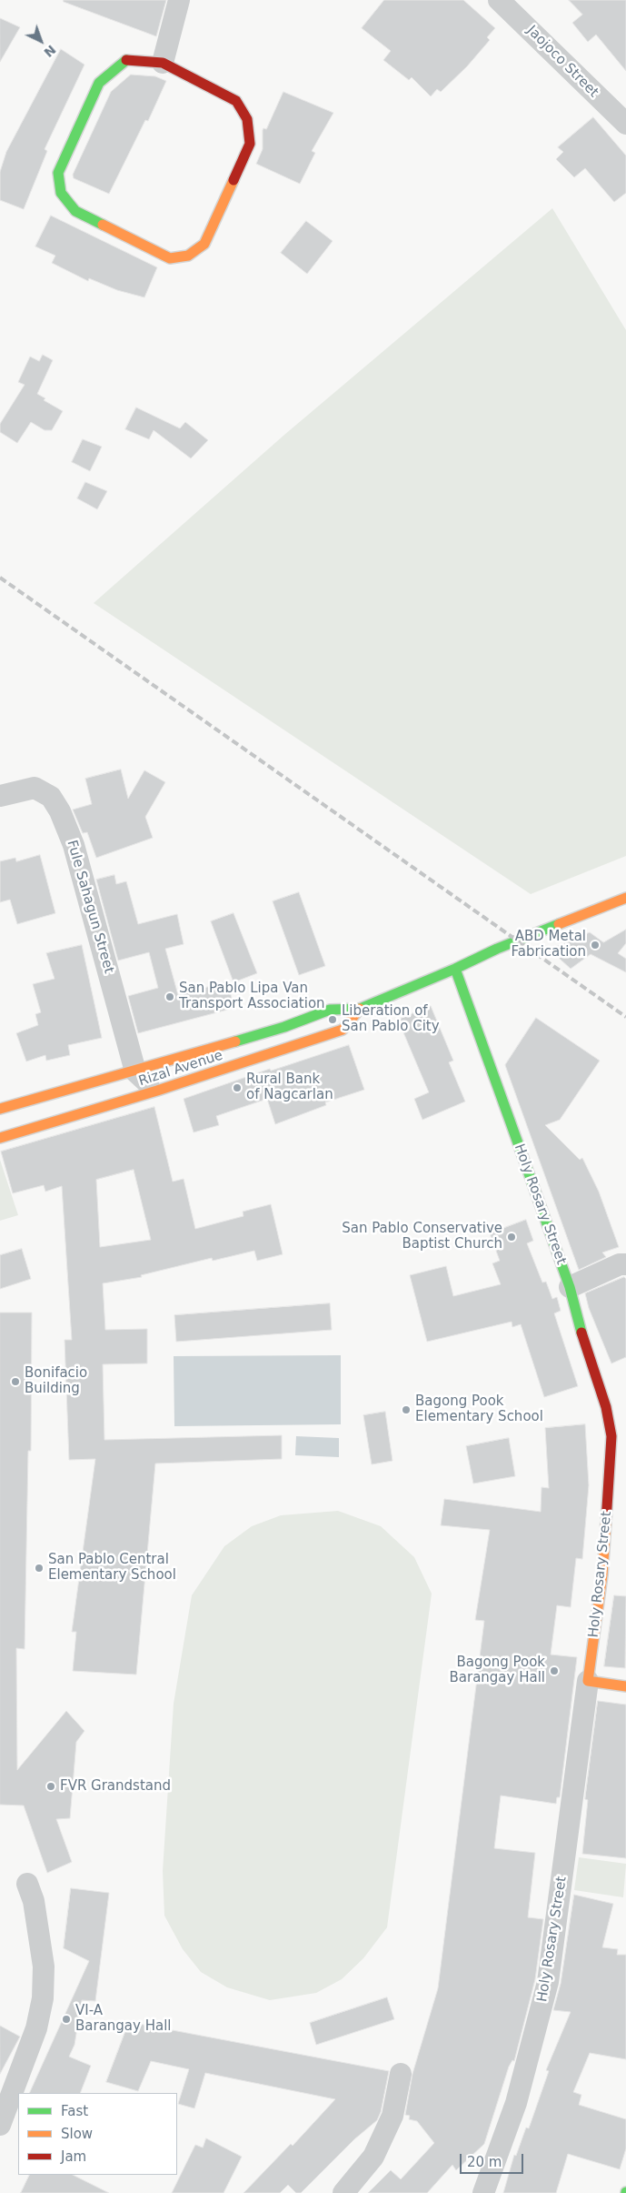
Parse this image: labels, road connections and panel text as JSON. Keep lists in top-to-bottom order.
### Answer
{
  "streets": {
    "street": [
      "Jaojoco Street",
      "Fule Sahagun Street",
      "Rizal Avenue",
      "Holy Rosary Street"
    ]
  },
  "crossings": [
    ["Fule Sahagun Street", "Rizal Avenue"],
    ["Rizal Avenue", "Holy Rosary Street"]
  ],
  "places": [
    "ABD Metal Fabrication",
    "San Pablo Lipa Van Transport Association",
    "Liberation of San Pablo City",
    "Rural Bank of Nagcarlan",
    "San Pablo Conservative Baptist Church",
    "Bonifacio Building",
    "Bagong Pook Elementary School",
    "San Pablo Central Elementary School",
    "Bagong Pook Barangay Hall",
    "FVR Grandstand",
    "VI-A Barangay Hall"
  ],
  "legend": ["Fast", "Slow", "Jam"],
  "scale_bar": "20 m",
  "north": "bottom right"
}
